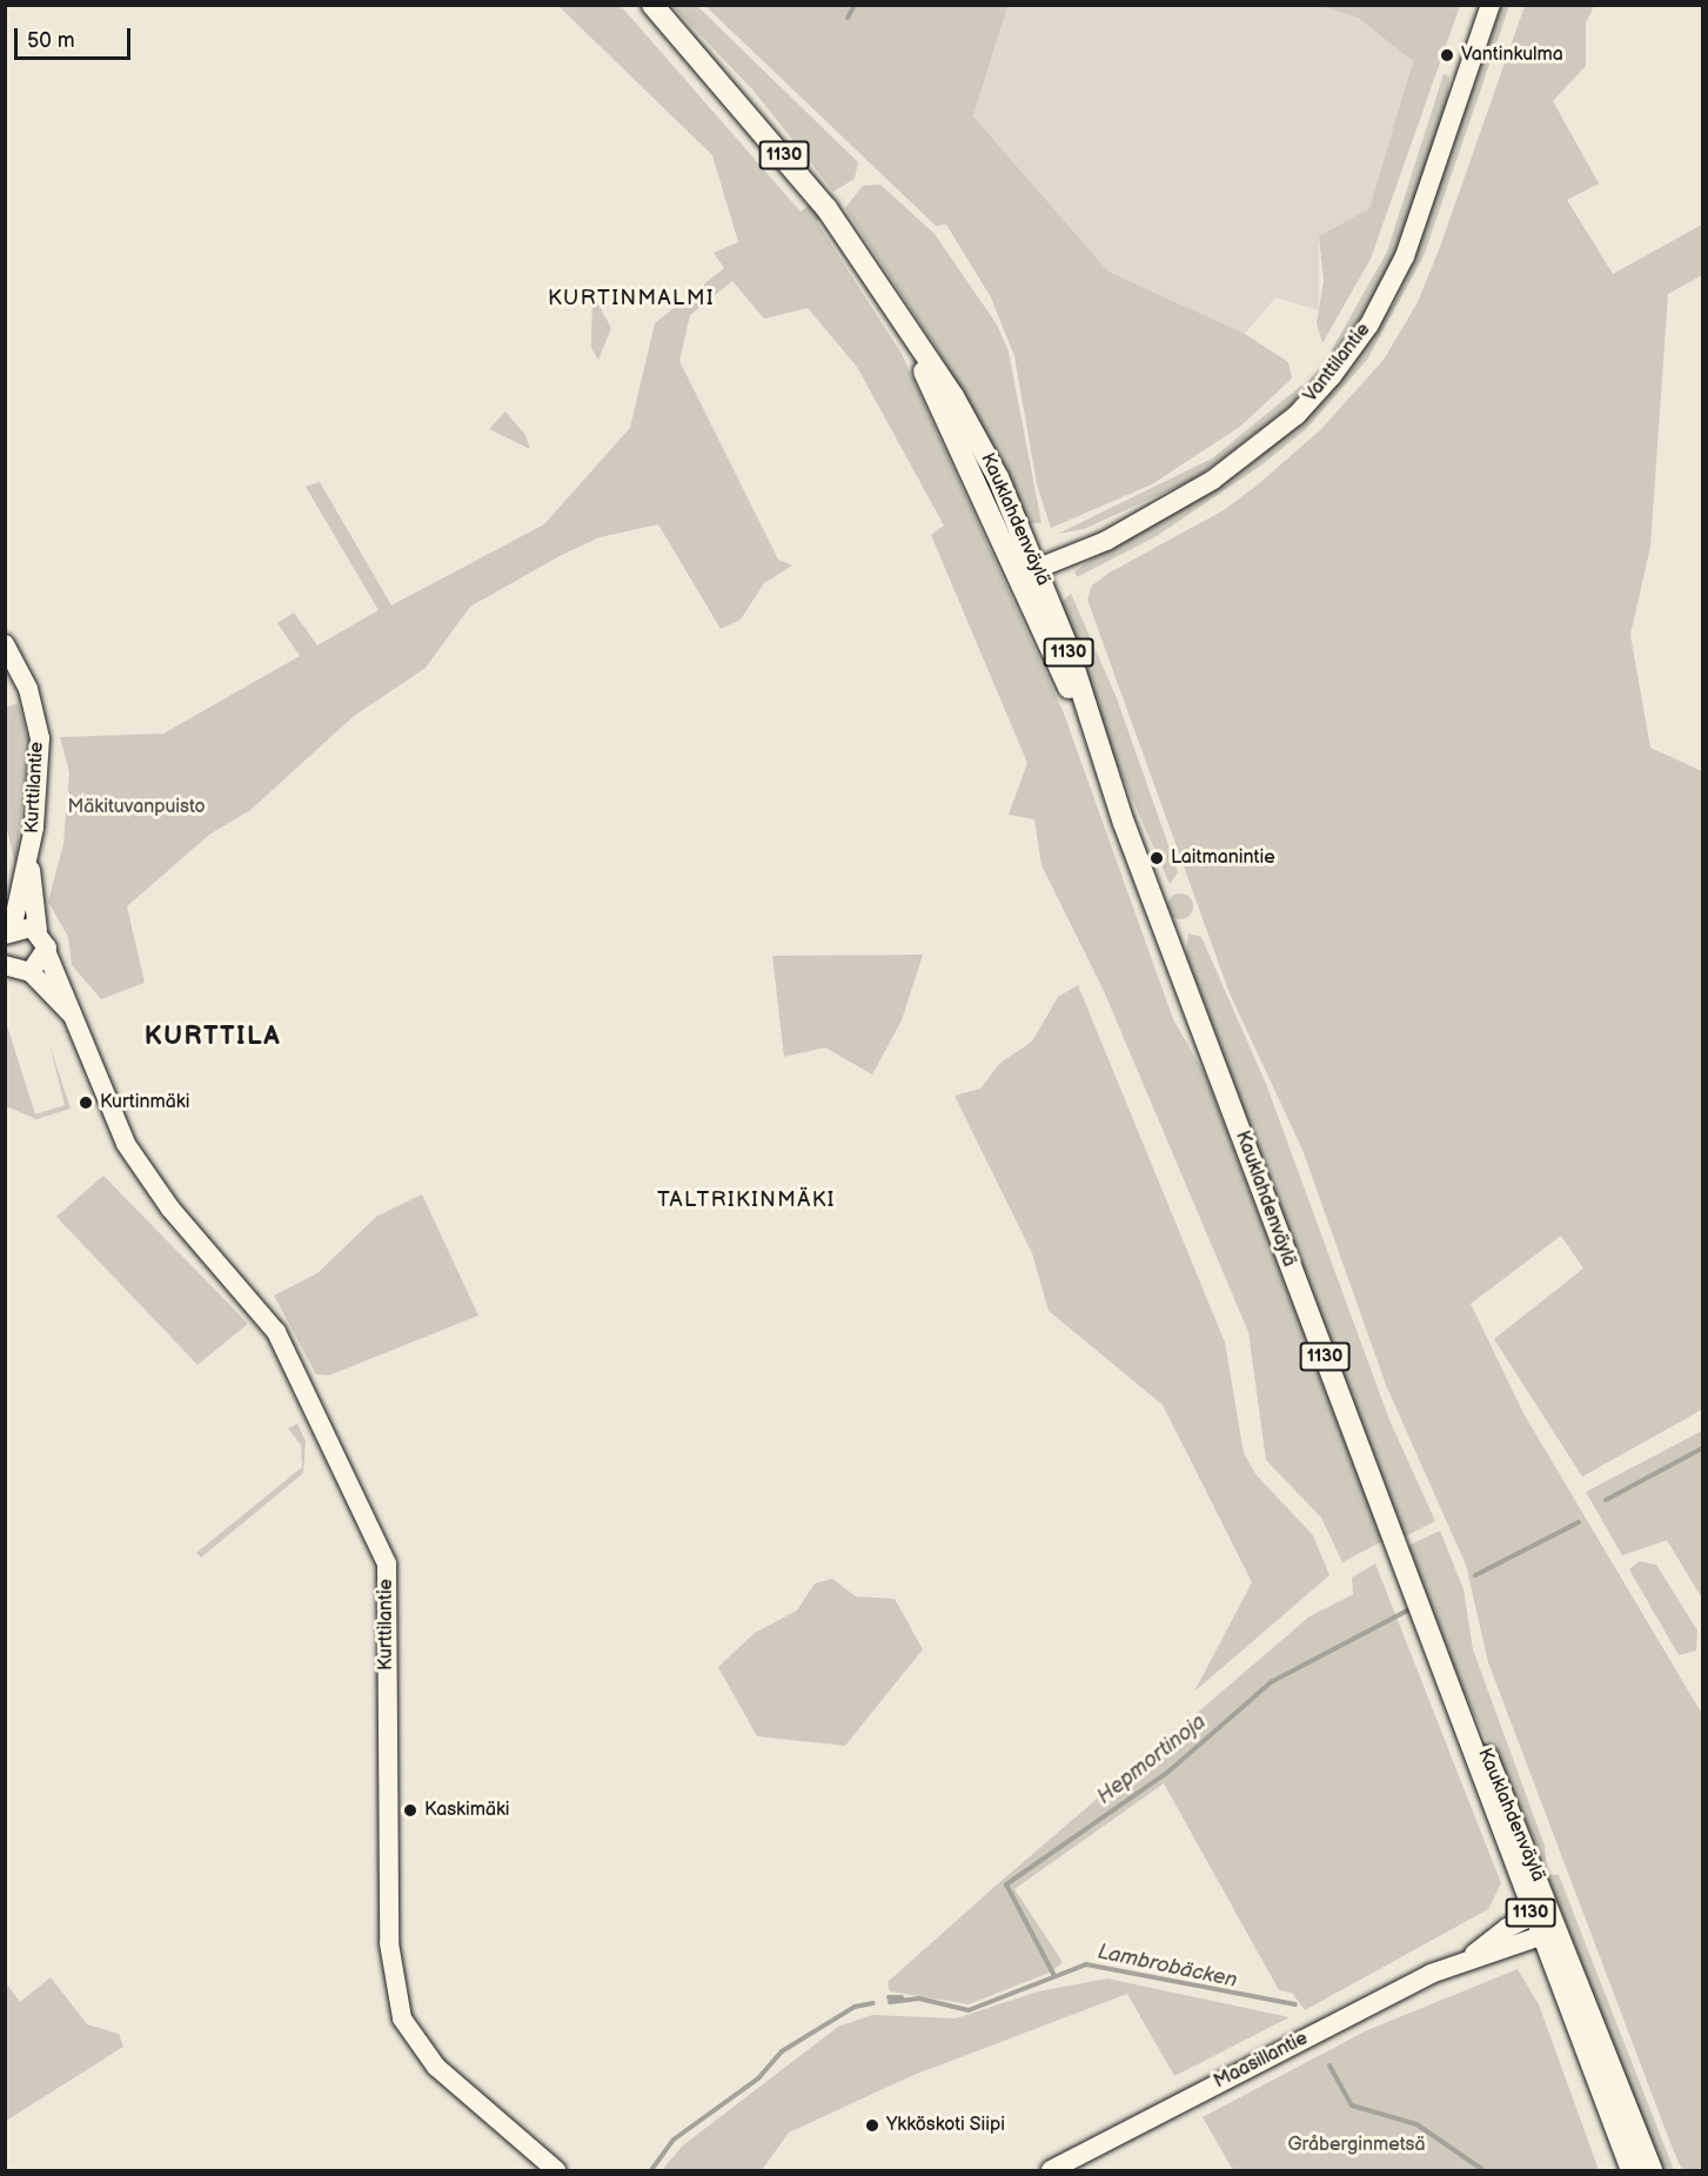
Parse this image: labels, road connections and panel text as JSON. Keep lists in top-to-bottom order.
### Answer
{
  "streets": {
    "main road": ["1130", "Kauklahdenväylä"],
    "street": ["Vanttilantie", "Kurttilantie", "Maasillantie"]
  },
  "crossings": [
    ["Vanttilantie", "Kauklahdenväylä"],
    ["Kauklahdenväylä", "Maasillantie"]
  ],
  "districts": ["KURTINMALMI", "KURTTILA", "TALTRIKINMÄKI"],
  "water": ["Hepmortinoja", "Lambrobäcken"],
  "parks": ["Mäkituvanpuisto", "Gråberginmetsä"],
  "places": [
    "Vantinkulma",
    "Laitmanintie",
    "Kurtinmäki",
    "Kaskimäki",
    "Ykköskoti Siipi"
  ],
  "scale_bar": "50 m"
}
